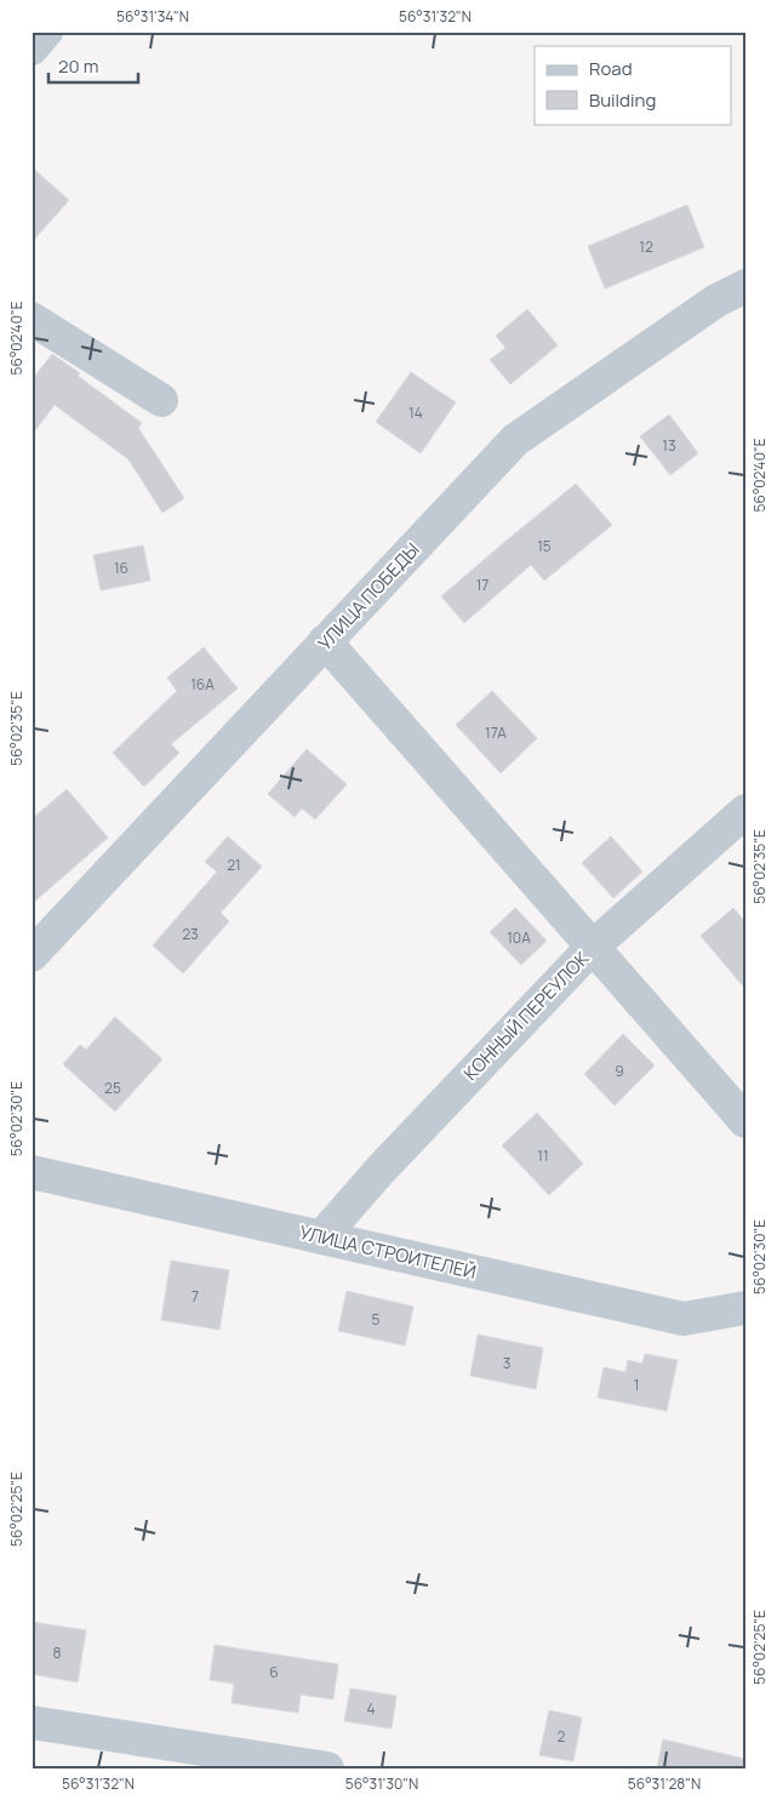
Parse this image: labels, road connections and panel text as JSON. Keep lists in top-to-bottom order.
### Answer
{
  "streets": {
    "street": ["УЛИЦА ПОБЕДЫ", "КОННЫЙ ПЕРЕУЛОК", "УЛИЦА СТРОИТЕЛЕЙ"]
  },
  "crossings": [
    ["КОННЫЙ ПЕРЕУЛОК", "УЛИЦА СТРОИТЕЛЕЙ"]
  ],
  "house_numbers": [
    "12",
    "14",
    "13",
    "15",
    "16",
    "17",
    "16А",
    "17А",
    "21",
    "23",
    "10А",
    "9",
    "25",
    "11",
    "7",
    "5",
    "3",
    "1",
    "8",
    "6",
    "4",
    "2"
  ],
  "legend": ["Road", "Building"],
  "scale_bar": "20 m",
  "coordinates": [
    "56°31'34\"N",
    "56°31'32\"N",
    "56°02'40\"E",
    "56°02'35\"E",
    "56°02'30\"E",
    "56°02'25\"E",
    "56°31'30\"N",
    "56°31'28\"N"
  ]
}
